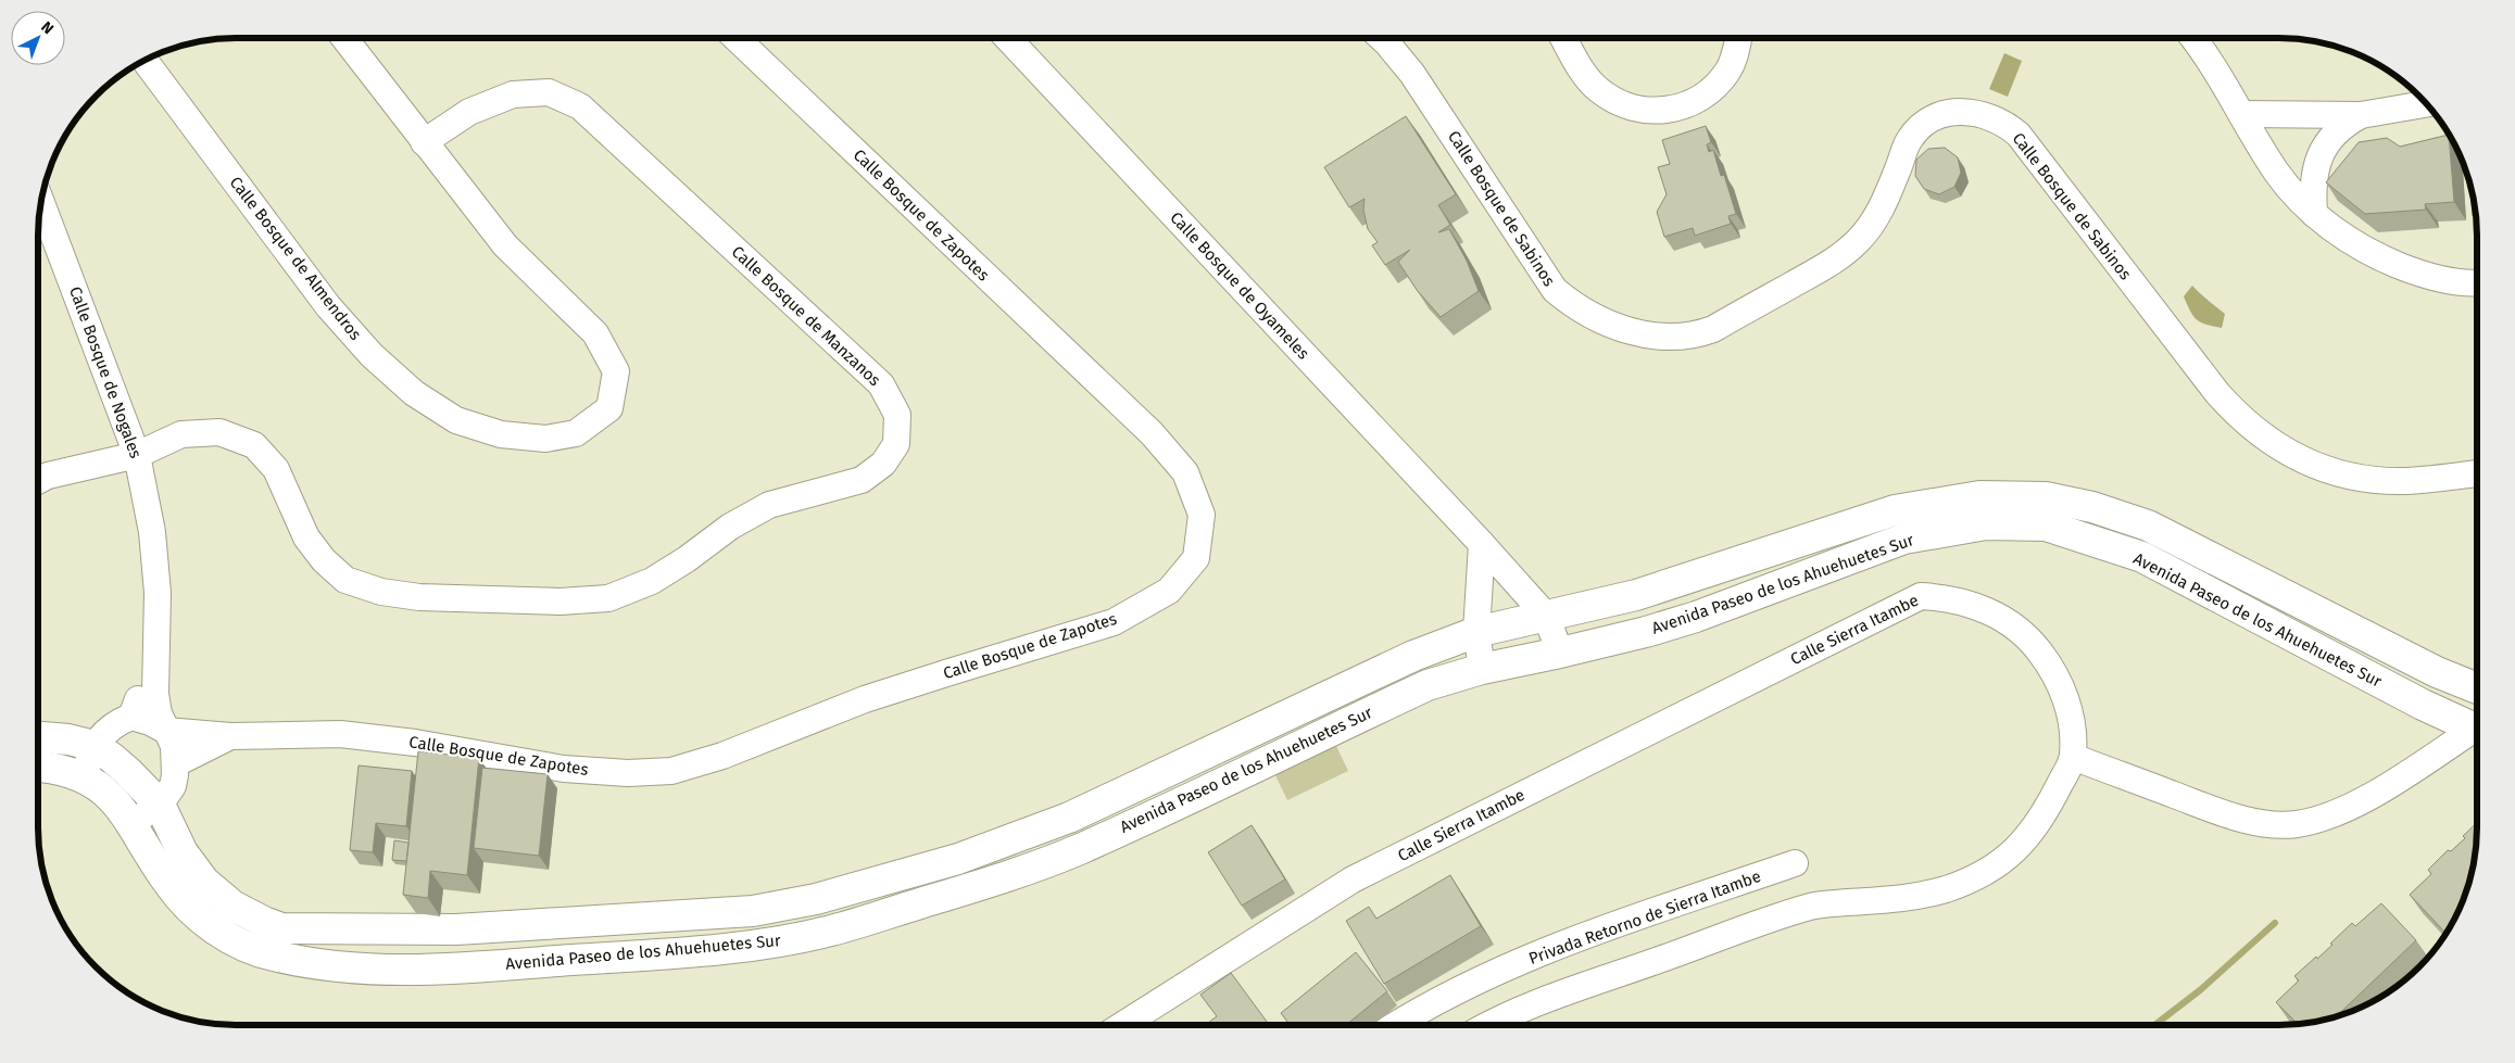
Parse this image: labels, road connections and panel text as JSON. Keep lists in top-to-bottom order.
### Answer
{
  "streets": {
    "street": [
      "Calle Bosque de Sabinos",
      "Calle Bosque de Zapotes",
      "Calle Bosque de Almendros",
      "Calle Bosque de Oyameles",
      "Calle Bosque de Manzanos",
      "Calle Bosque de Nogales",
      "Avenida Paseo de los Ahuehuetes Sur",
      "Calle Sierra Itambe",
      "Privada Retorno de Sierra Itambe"
    ]
  },
  "crossings": [
    ["Calle Bosque de Zapotes", "Calle Bosque de Nogales"],
    ["Calle Bosque de Almendros", "Calle Bosque de Manzanos"],
    ["Calle Bosque de Oyameles", "Avenida Paseo de los Ahuehuetes Sur"],
    ["Calle Bosque de Manzanos", "Calle Bosque de Nogales"],
    ["Calle Bosque de Nogales", "Avenida Paseo de los Ahuehuetes Sur"]
  ],
  "north": "top right"
}
